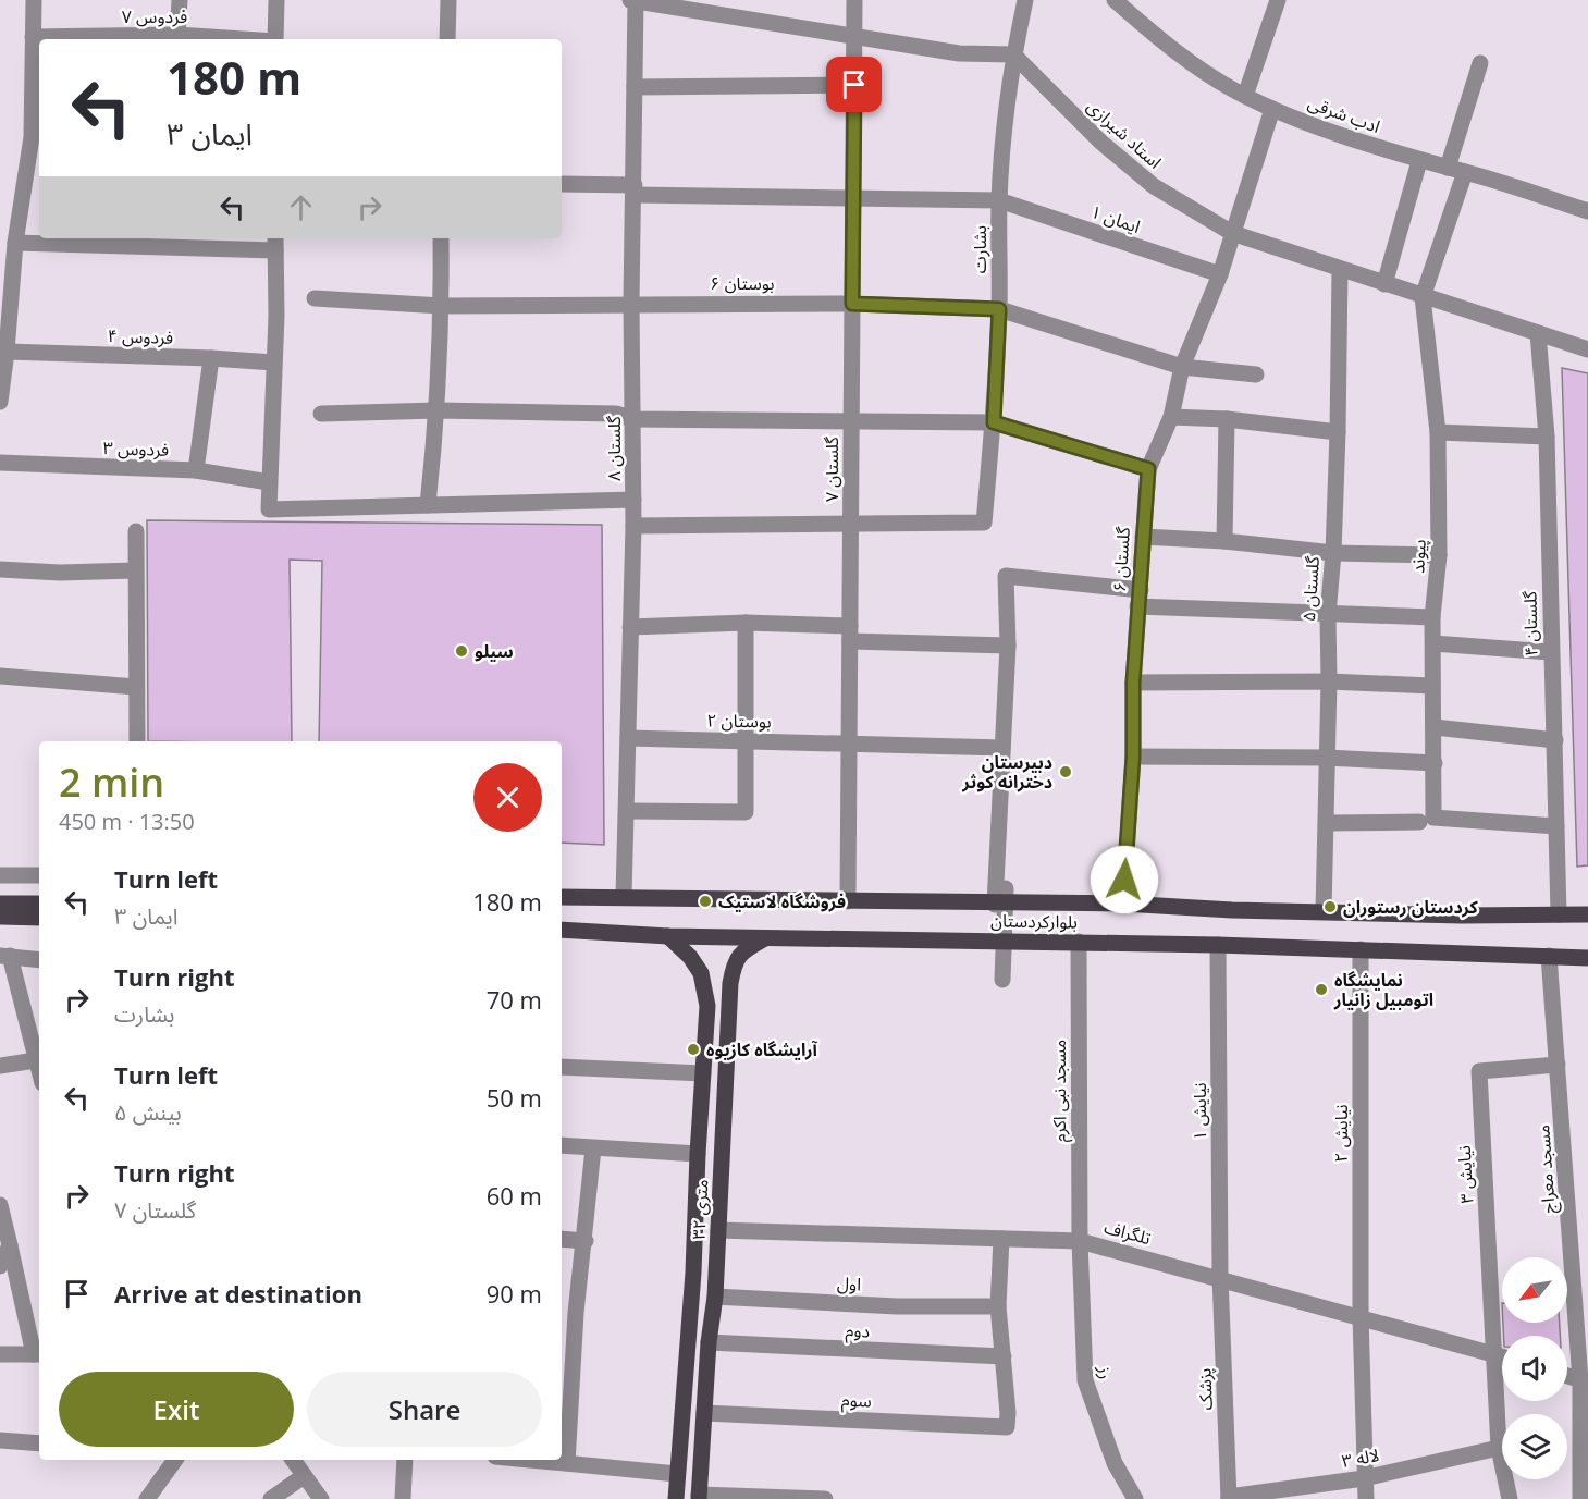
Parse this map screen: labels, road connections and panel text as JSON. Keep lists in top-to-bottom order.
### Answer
{
  "streets": {
    "main road": ["بلوارکردستان", "۳۲ متری"],
    "street": [
      "فردوس ۷",
      "ادب شرقی",
      "استاد شیرازی",
      "ایمان ۱",
      "بشارت",
      "بوستان ۶",
      "فردوس ۴",
      "فردوس ۳",
      "گلستان ۸",
      "گلستان ۷",
      "پیوند",
      "گلستان ۶",
      "گلستان ۵",
      "گلستان ۴",
      "بوستان ۲",
      "مسجد نبی اکرم",
      "نیایش ۱",
      "نیایش ۲",
      "مسجد معراج",
      "نیایش ۳",
      "تلگراف",
      "اول",
      "دوم",
      "رز",
      "پزشک",
      "سوم",
      "لاله ۳"
    ]
  },
  "crossings": [
    ["ادب شرقی", "گلستان ۶"],
    ["استاد شیرازی", "بشارت"],
    ["استاد شیرازی", "پیوند"],
    ["استاد شیرازی", "گلستان ۶"],
    ["استاد شیرازی", "گلستان ۵"],
    ["استاد شیرازی", "گلستان ۴"],
    ["ایمان ۱", "بشارت"],
    ["ایمان ۱", "گلستان ۸"],
    ["ایمان ۱", "گلستان ۷"],
    ["ایمان ۱", "گلستان ۶"],
    ["بشارت", "بوستان ۶"],
    ["بشارت", "گلستان ۷"],
    ["بوستان ۶", "گلستان ۸"],
    ["بوستان ۶", "گلستان ۷"],
    ["بوستان ۶", "گلستان ۶"],
    ["گلستان ۸", "بوستان ۲"],
    ["گلستان ۸", "بلوارکردستان"],
    ["گلستان ۷", "بوستان ۲"],
    ["گلستان ۷", "بلوارکردستان"],
    ["گلستان ۶", "بلوارکردستان"],
    ["گلستان ۵", "بلوارکردستان"],
    ["گلستان ۴", "بلوارکردستان"],
    ["بلوارکردستان", "مسجد نبی اکرم"],
    ["بلوارکردستان", "نیایش ۱"],
    ["بلوارکردستان", "نیایش ۲"],
    ["بلوارکردستان", "مسجد معراج"],
    ["بلوارکردستان", "۳۲ متری"],
    ["مسجد نبی اکرم", "تلگراف"],
    ["مسجد نبی اکرم", "رز"],
    ["نیایش ۱", "تلگراف"],
    ["نیایش ۱", "پزشک"],
    ["نیایش ۲", "تلگراف"],
    ["نیایش ۲", "لاله ۳"],
    ["مسجد معراج", "نیایش ۳"],
    ["نیایش ۳", "تلگراف"],
    ["۳۲ متری", "تلگراف"],
    ["۳۲ متری", "اول"],
    ["۳۲ متری", "دوم"],
    ["۳۲ متری", "سوم"],
    ["تلگراف", "رز"],
    ["تلگراف", "پزشک"],
    ["دوم", "سوم"],
    ["پزشک", "لاله ۳"]
  ],
  "places": [
    "سیلو",
    "دبیرستان دخترانه کوثر",
    "فروشگاه لاستیک",
    "کردستان رستوران",
    "نمایشگاه اتومبیل زانیار",
    "آرایشگاه کازیوه"
  ],
  "north": "bottom left",
  "page": {
    "turn": ["180 m", "ایمان ۳"],
    "heading": ["2 min", "450 m · 13:50"],
    "list": [
      {
        "name": "Turn left",
        "note": "ایمان ۳",
        "value": "180 m"
      },
      {
        "name": "Turn right",
        "note": "بشارت",
        "value": "70 m"
      },
      {
        "name": "Turn left",
        "note": "بینش ۵",
        "value": "50 m"
      },
      {
        "name": "Turn right",
        "note": "گلستان ۷",
        "value": "60 m"
      },
      {
        "name": "Arrive at destination",
        "value": "90 m"
      }
    ],
    "buttons": ["Exit", "Share"]
  }
}
